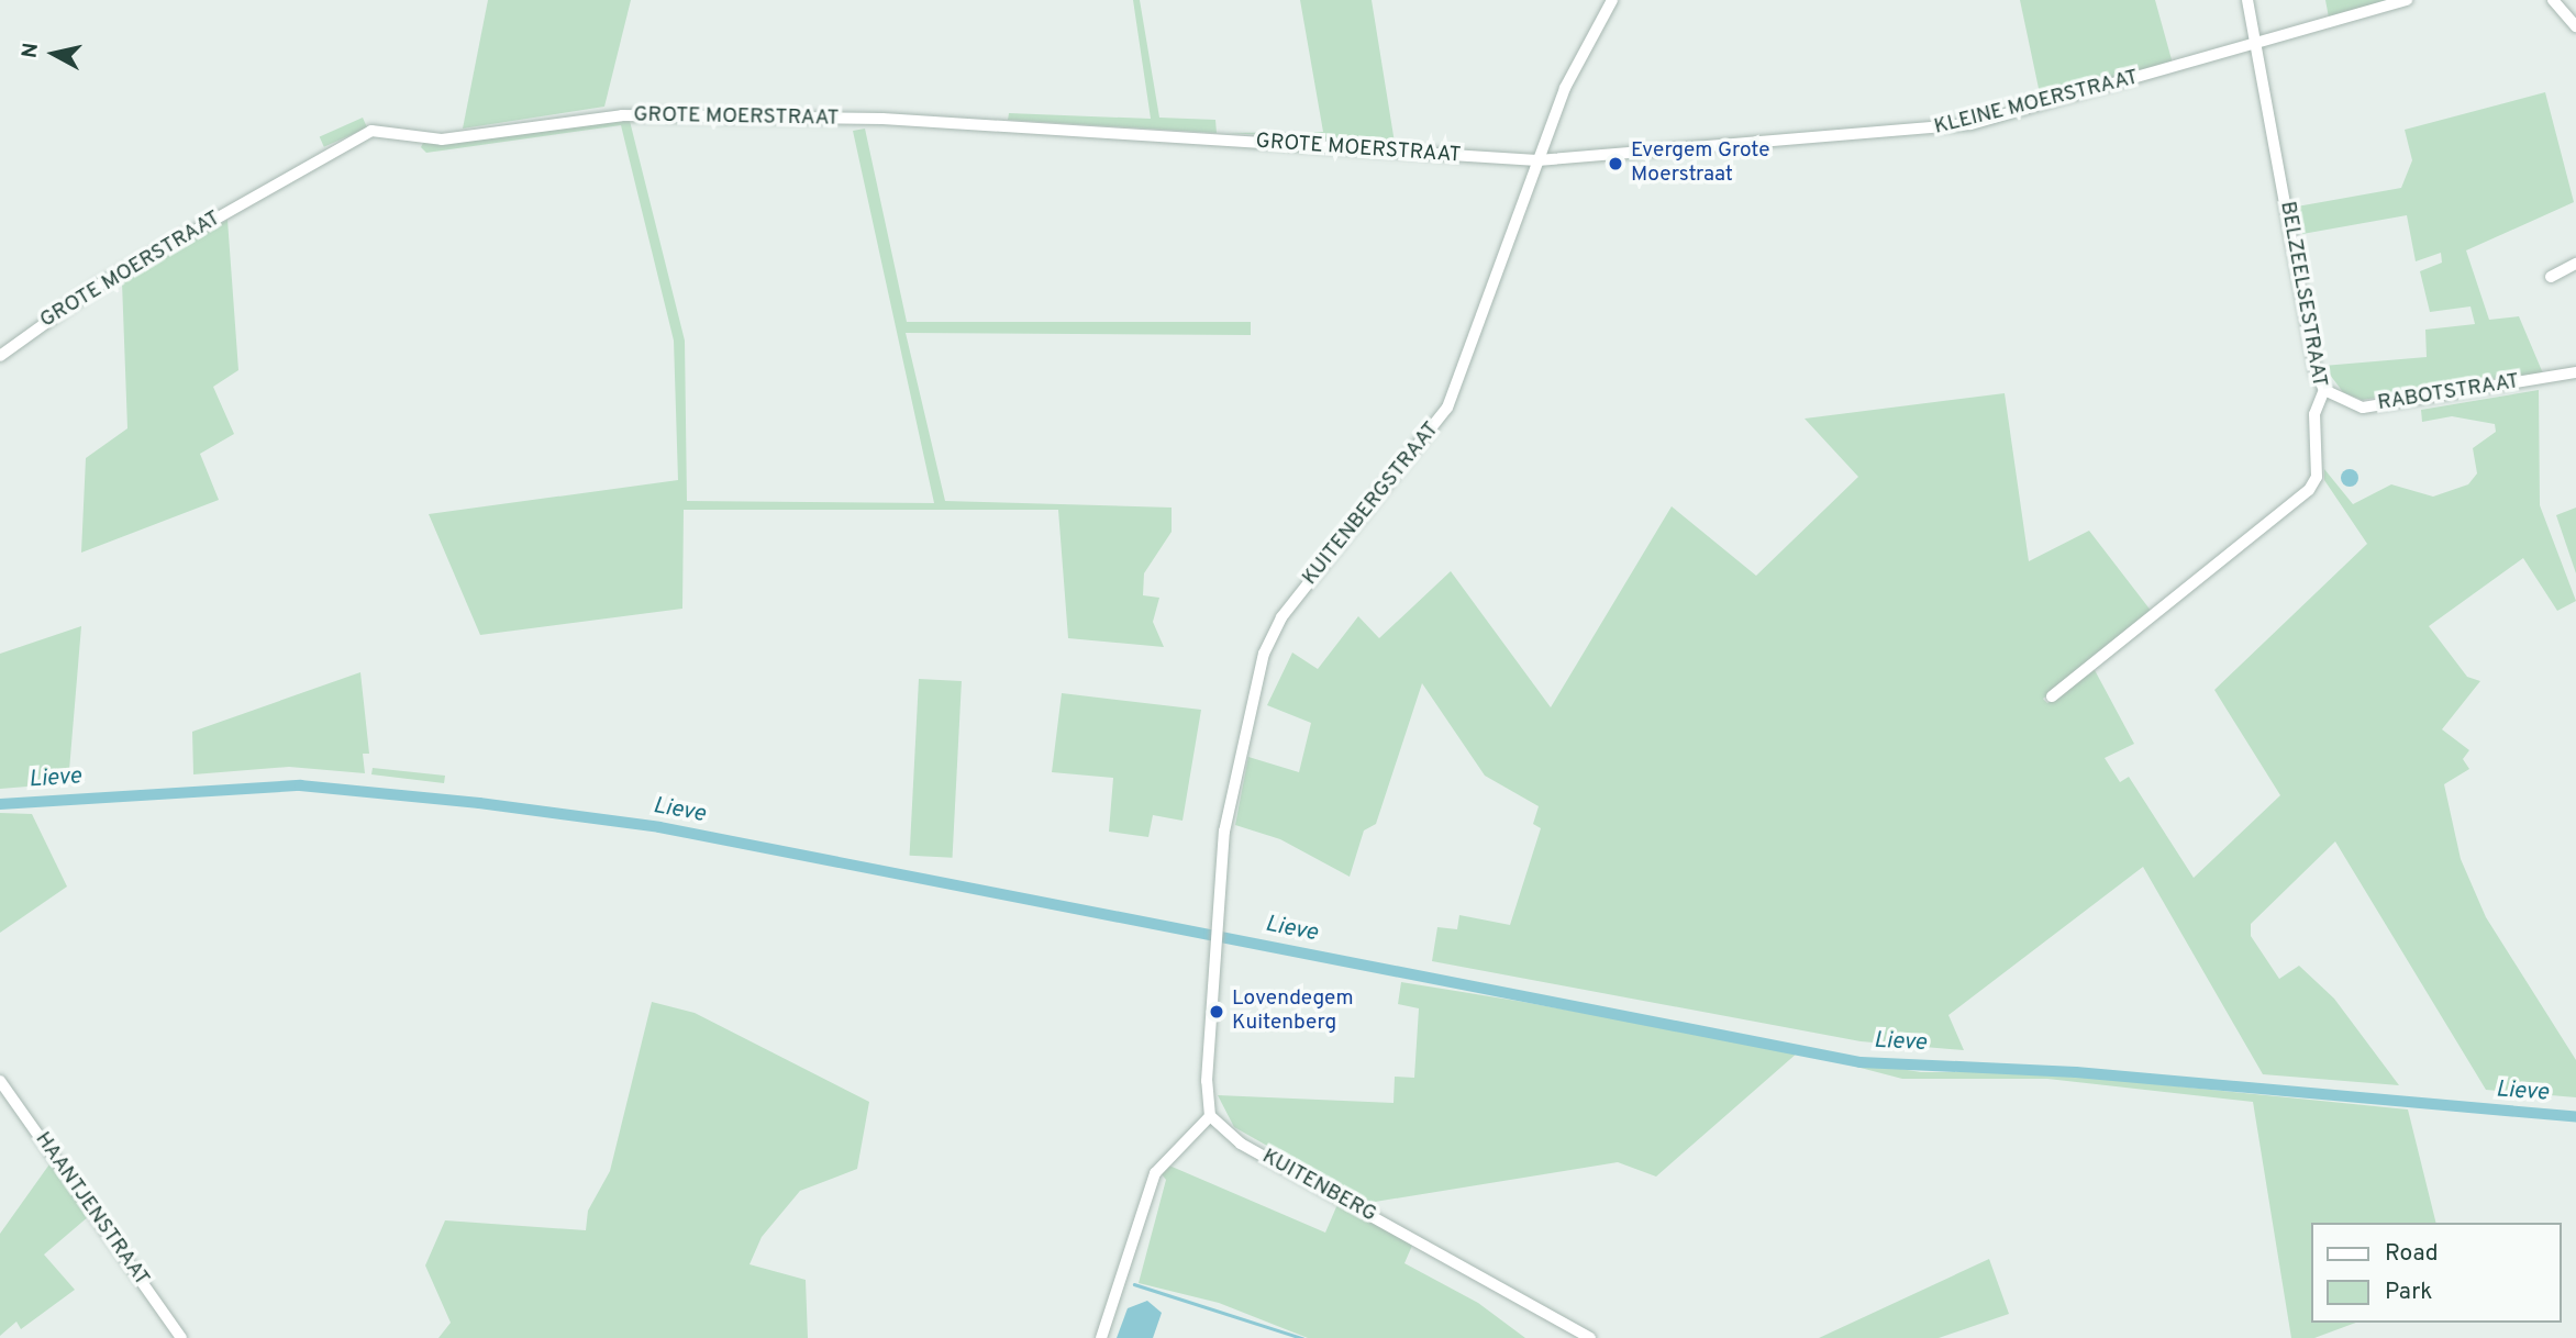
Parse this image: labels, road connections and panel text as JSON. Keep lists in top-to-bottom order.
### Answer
{
  "streets": {
    "street": [
      "KLEINE MOERSTRAAT",
      "GROTE MOERSTRAAT",
      "BELZEELSESTRAAT",
      "RABOTSTRAAT",
      "KUITENBERGSTRAAT",
      "KUITENBERG",
      "HAANTJENSTRAAT"
    ]
  },
  "crossings": [
    ["KLEINE MOERSTRAAT", "GROTE MOERSTRAAT"],
    ["KLEINE MOERSTRAAT", "BELZEELSESTRAAT"],
    ["KLEINE MOERSTRAAT", "KUITENBERGSTRAAT"],
    ["GROTE MOERSTRAAT", "KUITENBERGSTRAAT"],
    ["BELZEELSESTRAAT", "RABOTSTRAAT"],
    ["KUITENBERGSTRAAT", "KUITENBERG"]
  ],
  "water": ["Lieve"],
  "places": ["Evergem Grote Moerstraat", "Lovendegem Kuitenberg"],
  "legend": ["Road", "Park"],
  "north": "left"
}
